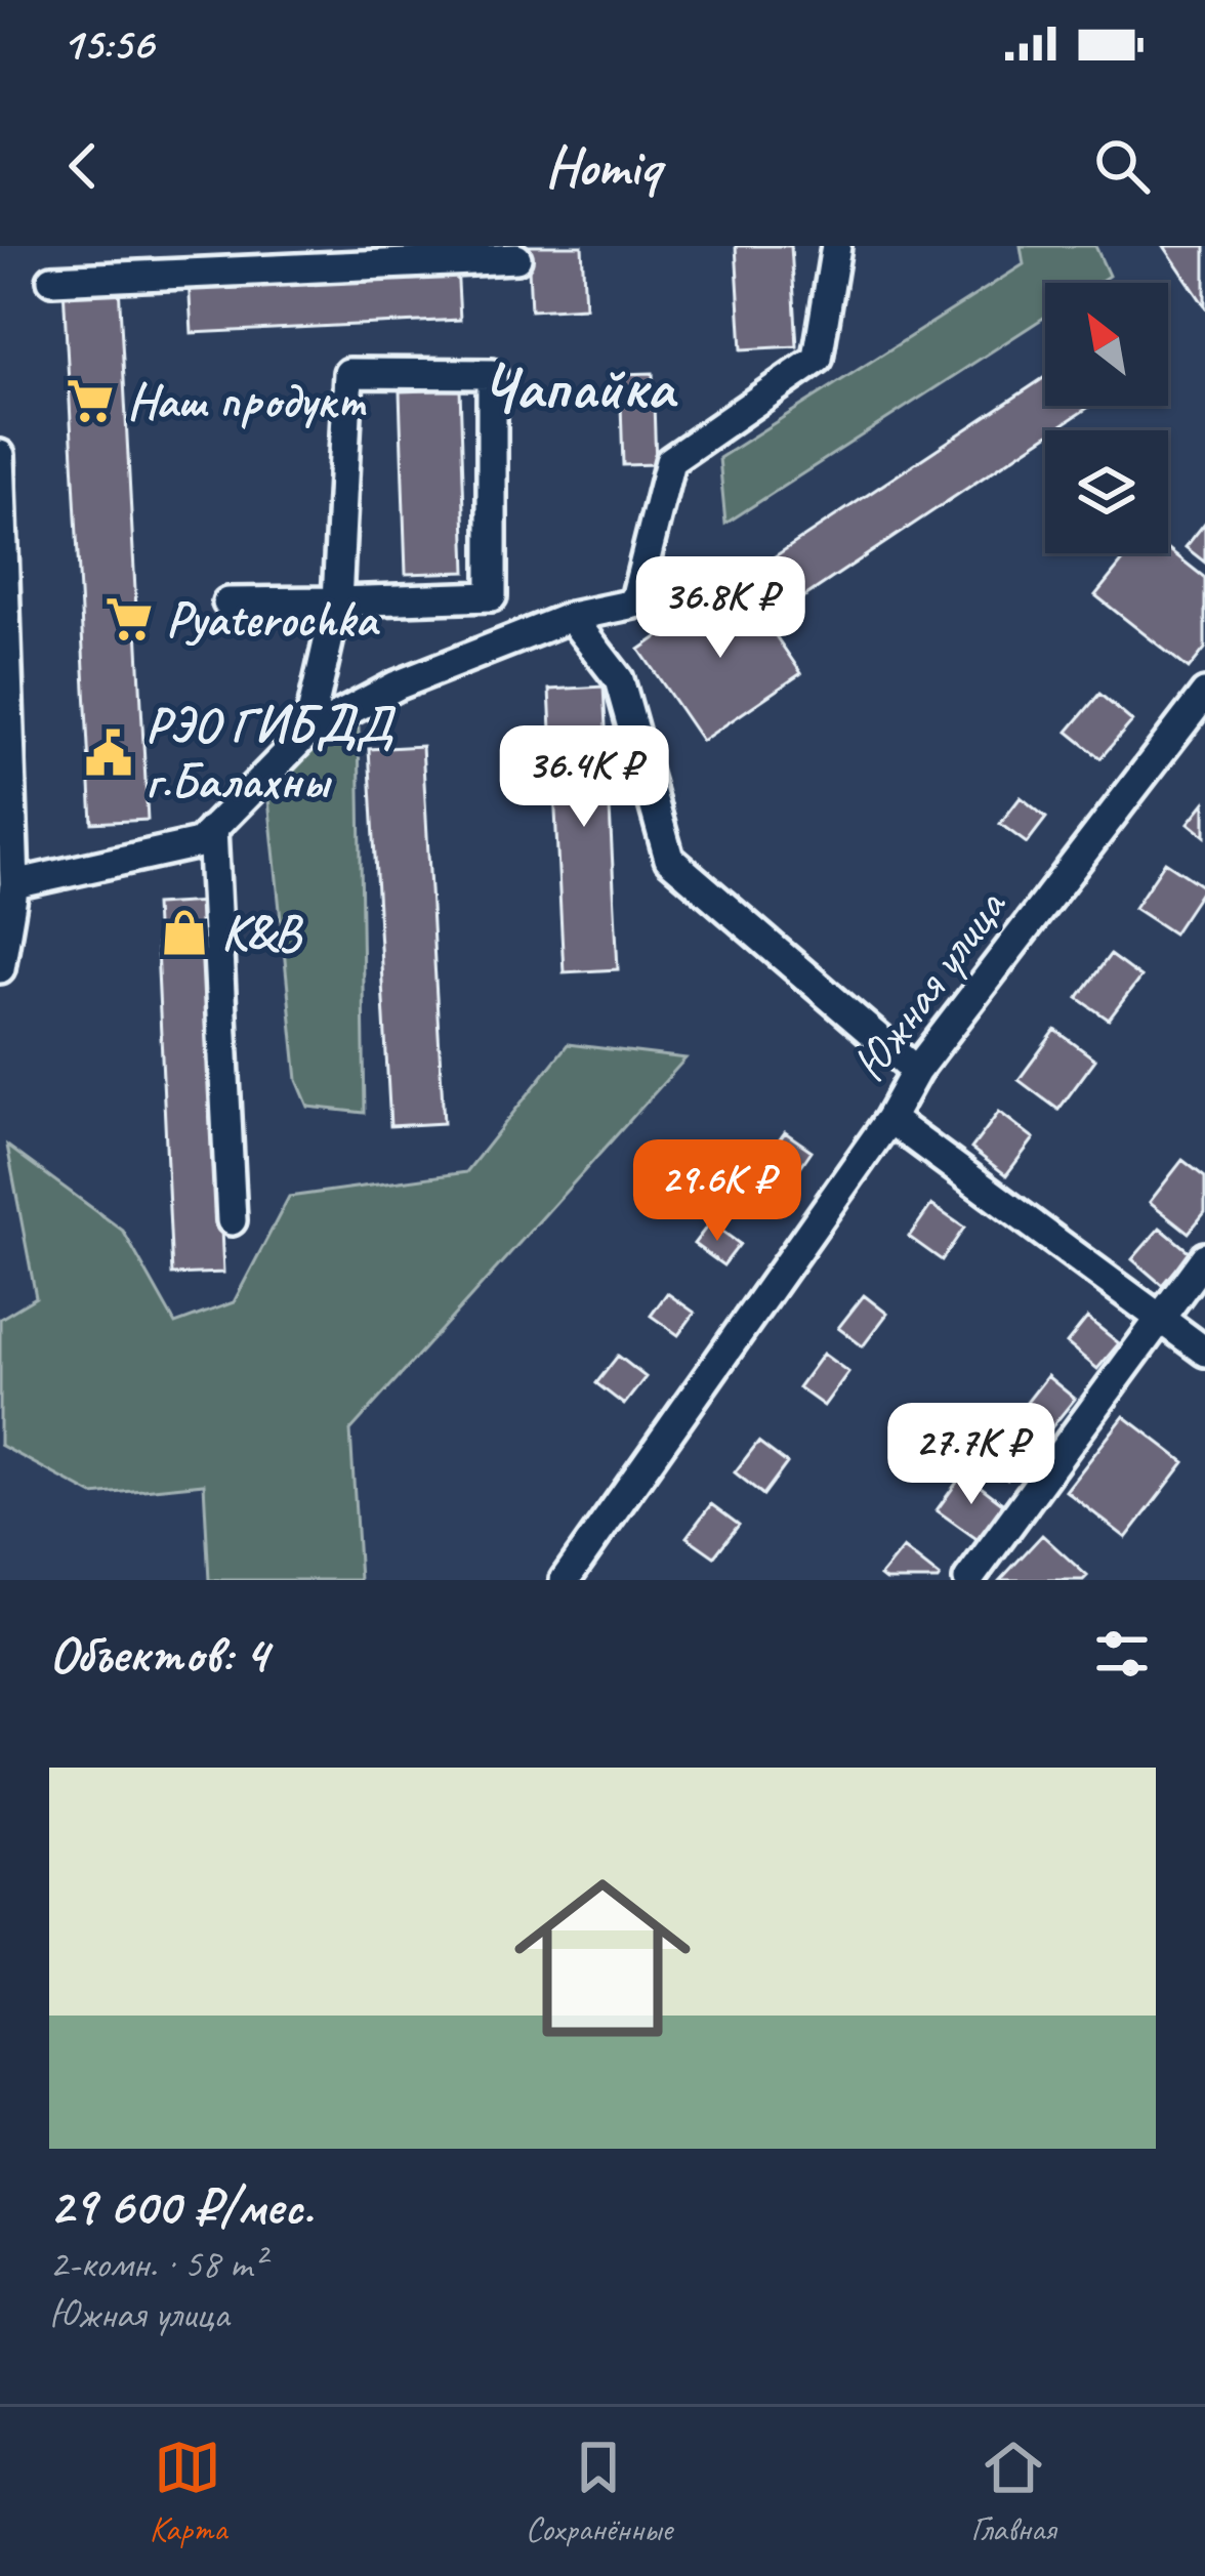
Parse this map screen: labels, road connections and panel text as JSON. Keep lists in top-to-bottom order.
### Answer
{
  "streets": {
    "street": ["Южная улица"]
  },
  "districts": ["Чапайка"],
  "places": {
    "supermarket": ["Наш продукт", "Pyaterochka"],
    "public building": ["РЭО ГИБДД г.Балахны"],
    "shop": ["K&B"]
  },
  "north": "top left",
  "page": {
    "status": "15:56",
    "header": "Homiq",
    "price": [
      "36.8K ₽",
      "36.4K ₽",
      "29.6K ₽",
      "27.7K ₽"
    ],
    "heading": "Объектов: 4",
    "list": [
      {
        "name": "29 600 ₽/мес.",
        "note": "2-комн. · 58 m² · Южная улица"
      }
    ],
    "tabs": ["Карта", "Сохранённые", "Главная"]
  }
}
